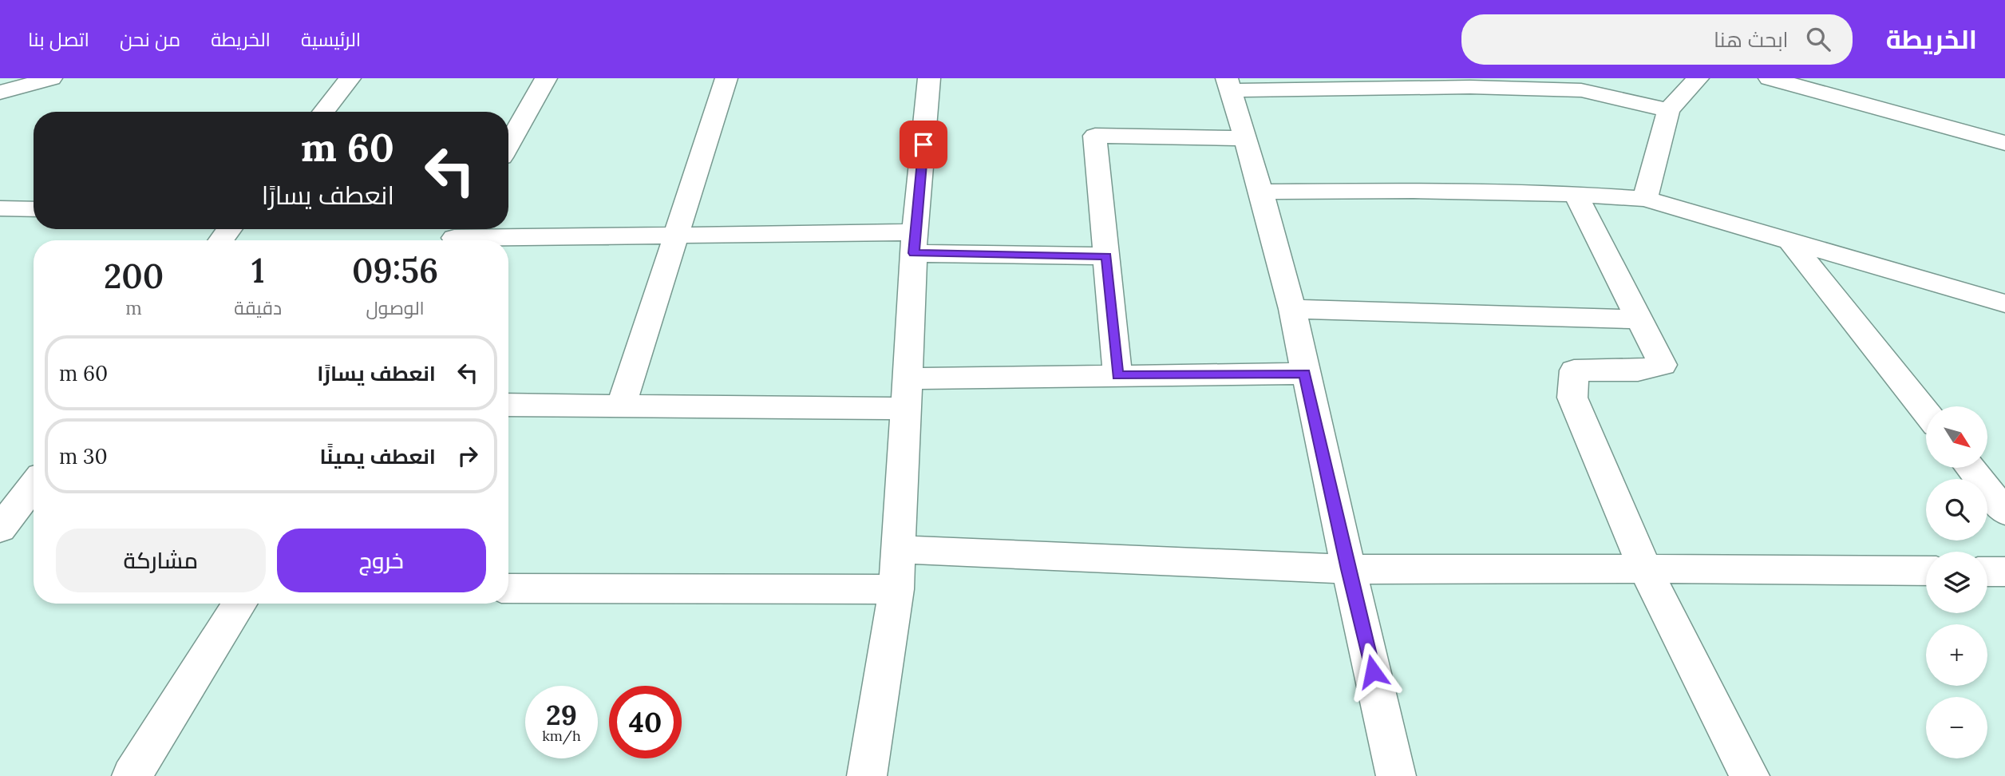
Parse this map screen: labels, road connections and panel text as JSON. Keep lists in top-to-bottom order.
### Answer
{
  "north": "bottom right",
  "page": {
    "header": "الخريطة",
    "search": "ابحث هنا",
    "nav": [
      "الرئيسية",
      "الخريطة",
      "من نحن",
      "اتصل بنا"
    ],
    "turn": ["60 m", "انعطف يسارًا"],
    "eta": [
      "09:56",
      "الوصول",
      "1",
      "دقيقة",
      "200",
      "m"
    ],
    "list": [
      {
        "name": "انعطف يسارًا",
        "value": "60 m"
      },
      {
        "name": "انعطف يمينًا",
        "value": "30 m"
      }
    ],
    "map_buttons": ["+", "−"],
    "buttons": ["خروج", "مشاركة"],
    "speed": "29 km/h",
    "limit": "40"
  }
}
